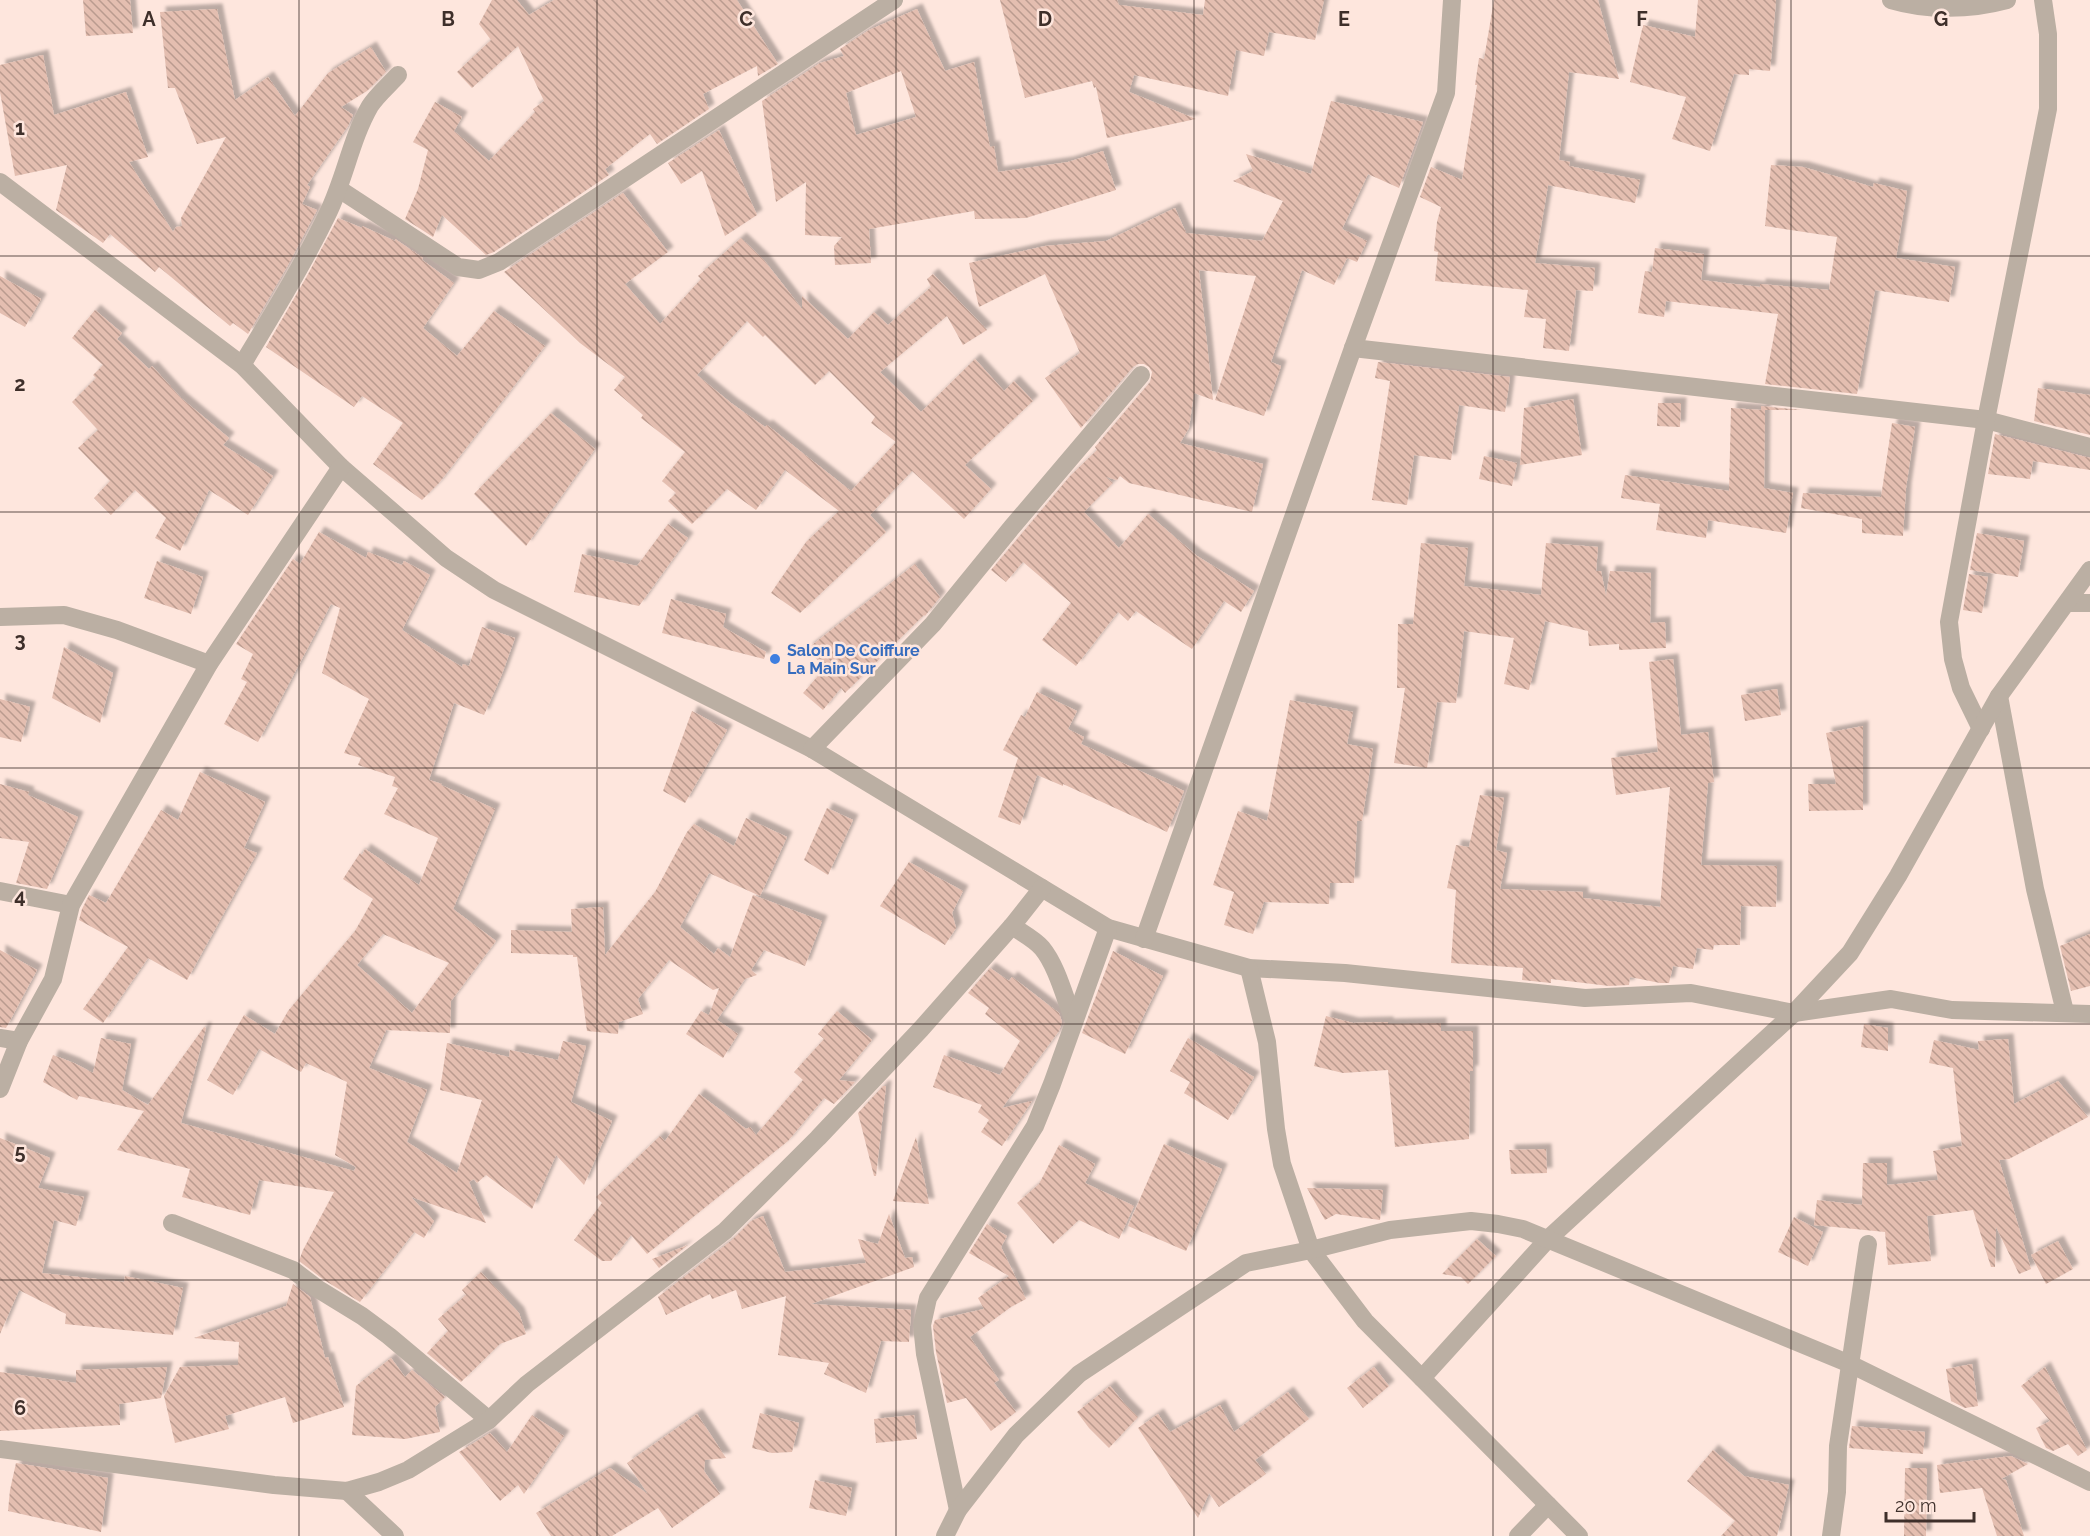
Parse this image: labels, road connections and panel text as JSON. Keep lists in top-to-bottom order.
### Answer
{
  "places": ["Salon De Coiffure La Main Sur"],
  "scale_bar": "20 m",
  "grid": {
    "columns": [
      "A",
      "B",
      "C",
      "D",
      "E",
      "F",
      "G"
    ],
    "rows": [
      "1",
      "2",
      "3",
      "4",
      "5",
      "6"
    ]
  }
}
